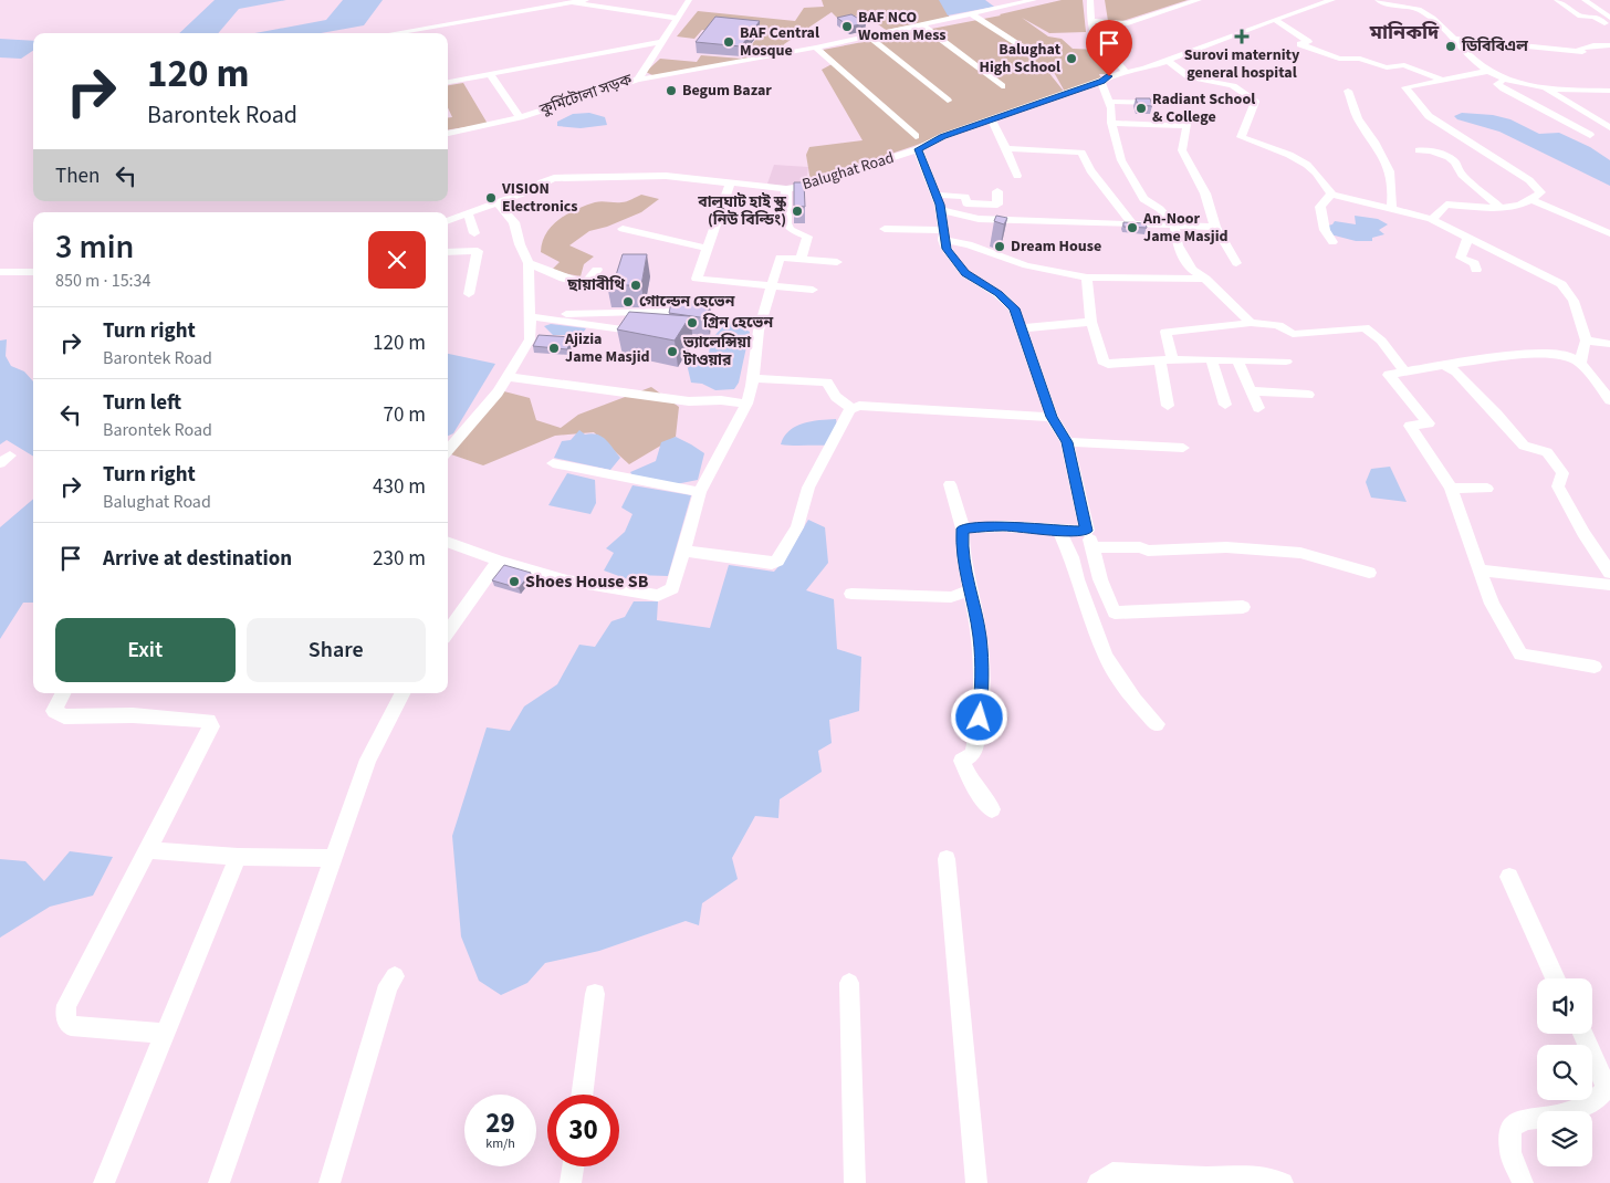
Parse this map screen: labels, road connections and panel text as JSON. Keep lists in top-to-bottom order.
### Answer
{
  "streets": {
    "street": ["কুর্মিটোলা সড়ক", "Balughat Road"]
  },
  "districts": ["মানিকদি"],
  "places": {
    "other": [
      "BAF NCO Women Mess",
      "BAF Central Mosque",
      "ডিবিবিএল",
      "Balughat High School",
      "Begum Bazar",
      "Radiant School & College",
      "VISION Electronics",
      "বালুঘাট হাই স্কুল (নিউ বিল্ডিং)",
      "An-Noor Jame Masjid",
      "Dream House",
      "ছায়াবীথি",
      "গোল্ডেন হেভেন",
      "গ্রিন হেভেন",
      "Ajizia Jame Masjid",
      "ভ্যালেন্সিয়া টাওয়ার",
      "Shoes House SB"
    ],
    "health": ["Surovi maternity general hospital"]
  },
  "page": {
    "turn": ["120 m", "Barontek Road"],
    "then": "Then",
    "heading": ["3 min", "850 m · 15:34"],
    "list": [
      {
        "name": "Turn right",
        "note": "Barontek Road",
        "value": "120 m"
      },
      {
        "name": "Turn left",
        "note": "Barontek Road",
        "value": "70 m"
      },
      {
        "name": "Turn right",
        "note": "Balughat Road",
        "value": "430 m"
      },
      {
        "name": "Arrive at destination",
        "value": "230 m"
      }
    ],
    "buttons": ["Exit", "Share"],
    "speed": "29 km/h",
    "limit": "30"
  }
}
